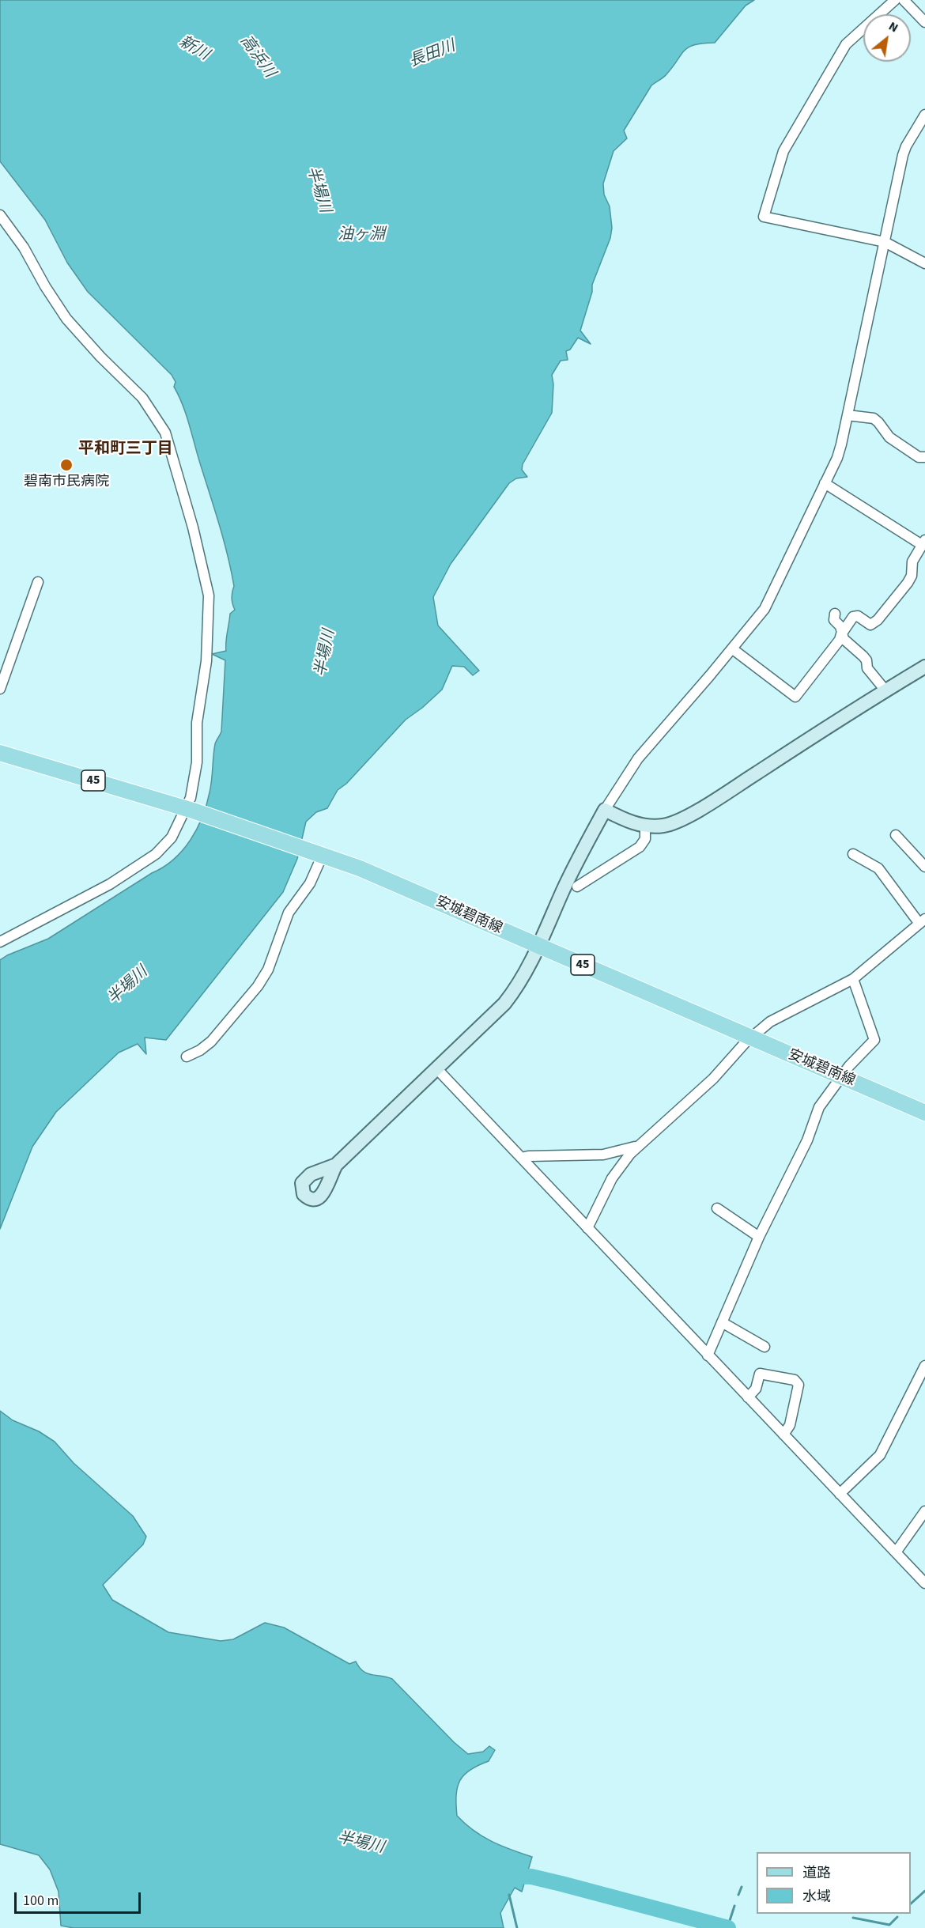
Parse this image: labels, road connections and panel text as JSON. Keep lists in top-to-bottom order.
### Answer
{
  "streets": {
    "main road": ["45", "安城碧南線"]
  },
  "districts": ["平和町三丁目"],
  "water": [
    "新川",
    "長田川",
    "高浜川",
    "半場川",
    "油ヶ淵"
  ],
  "places": ["碧南市民病院"],
  "legend": ["道路", "水域"],
  "scale_bar": "100 m",
  "north": "top right"
}
